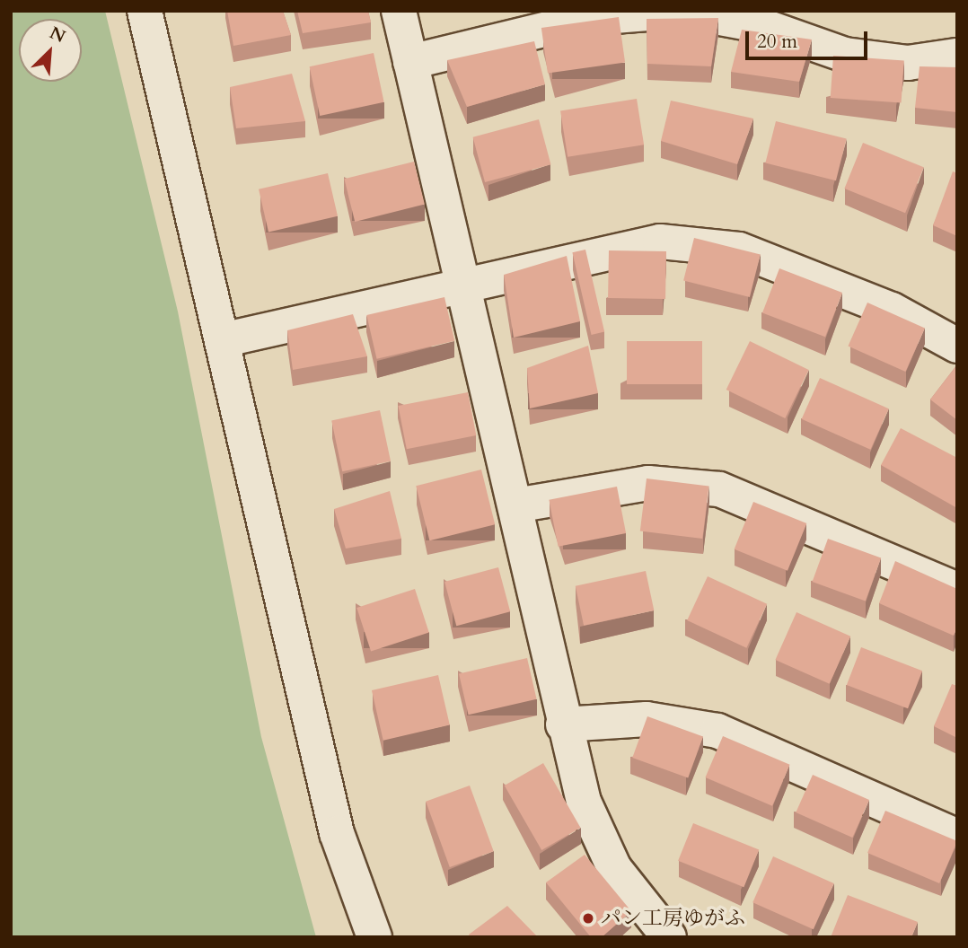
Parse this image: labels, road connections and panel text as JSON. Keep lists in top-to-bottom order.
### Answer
{
  "places": ["パン工房ゆがふ"],
  "scale_bar": "20 m",
  "north": "top right"
}
